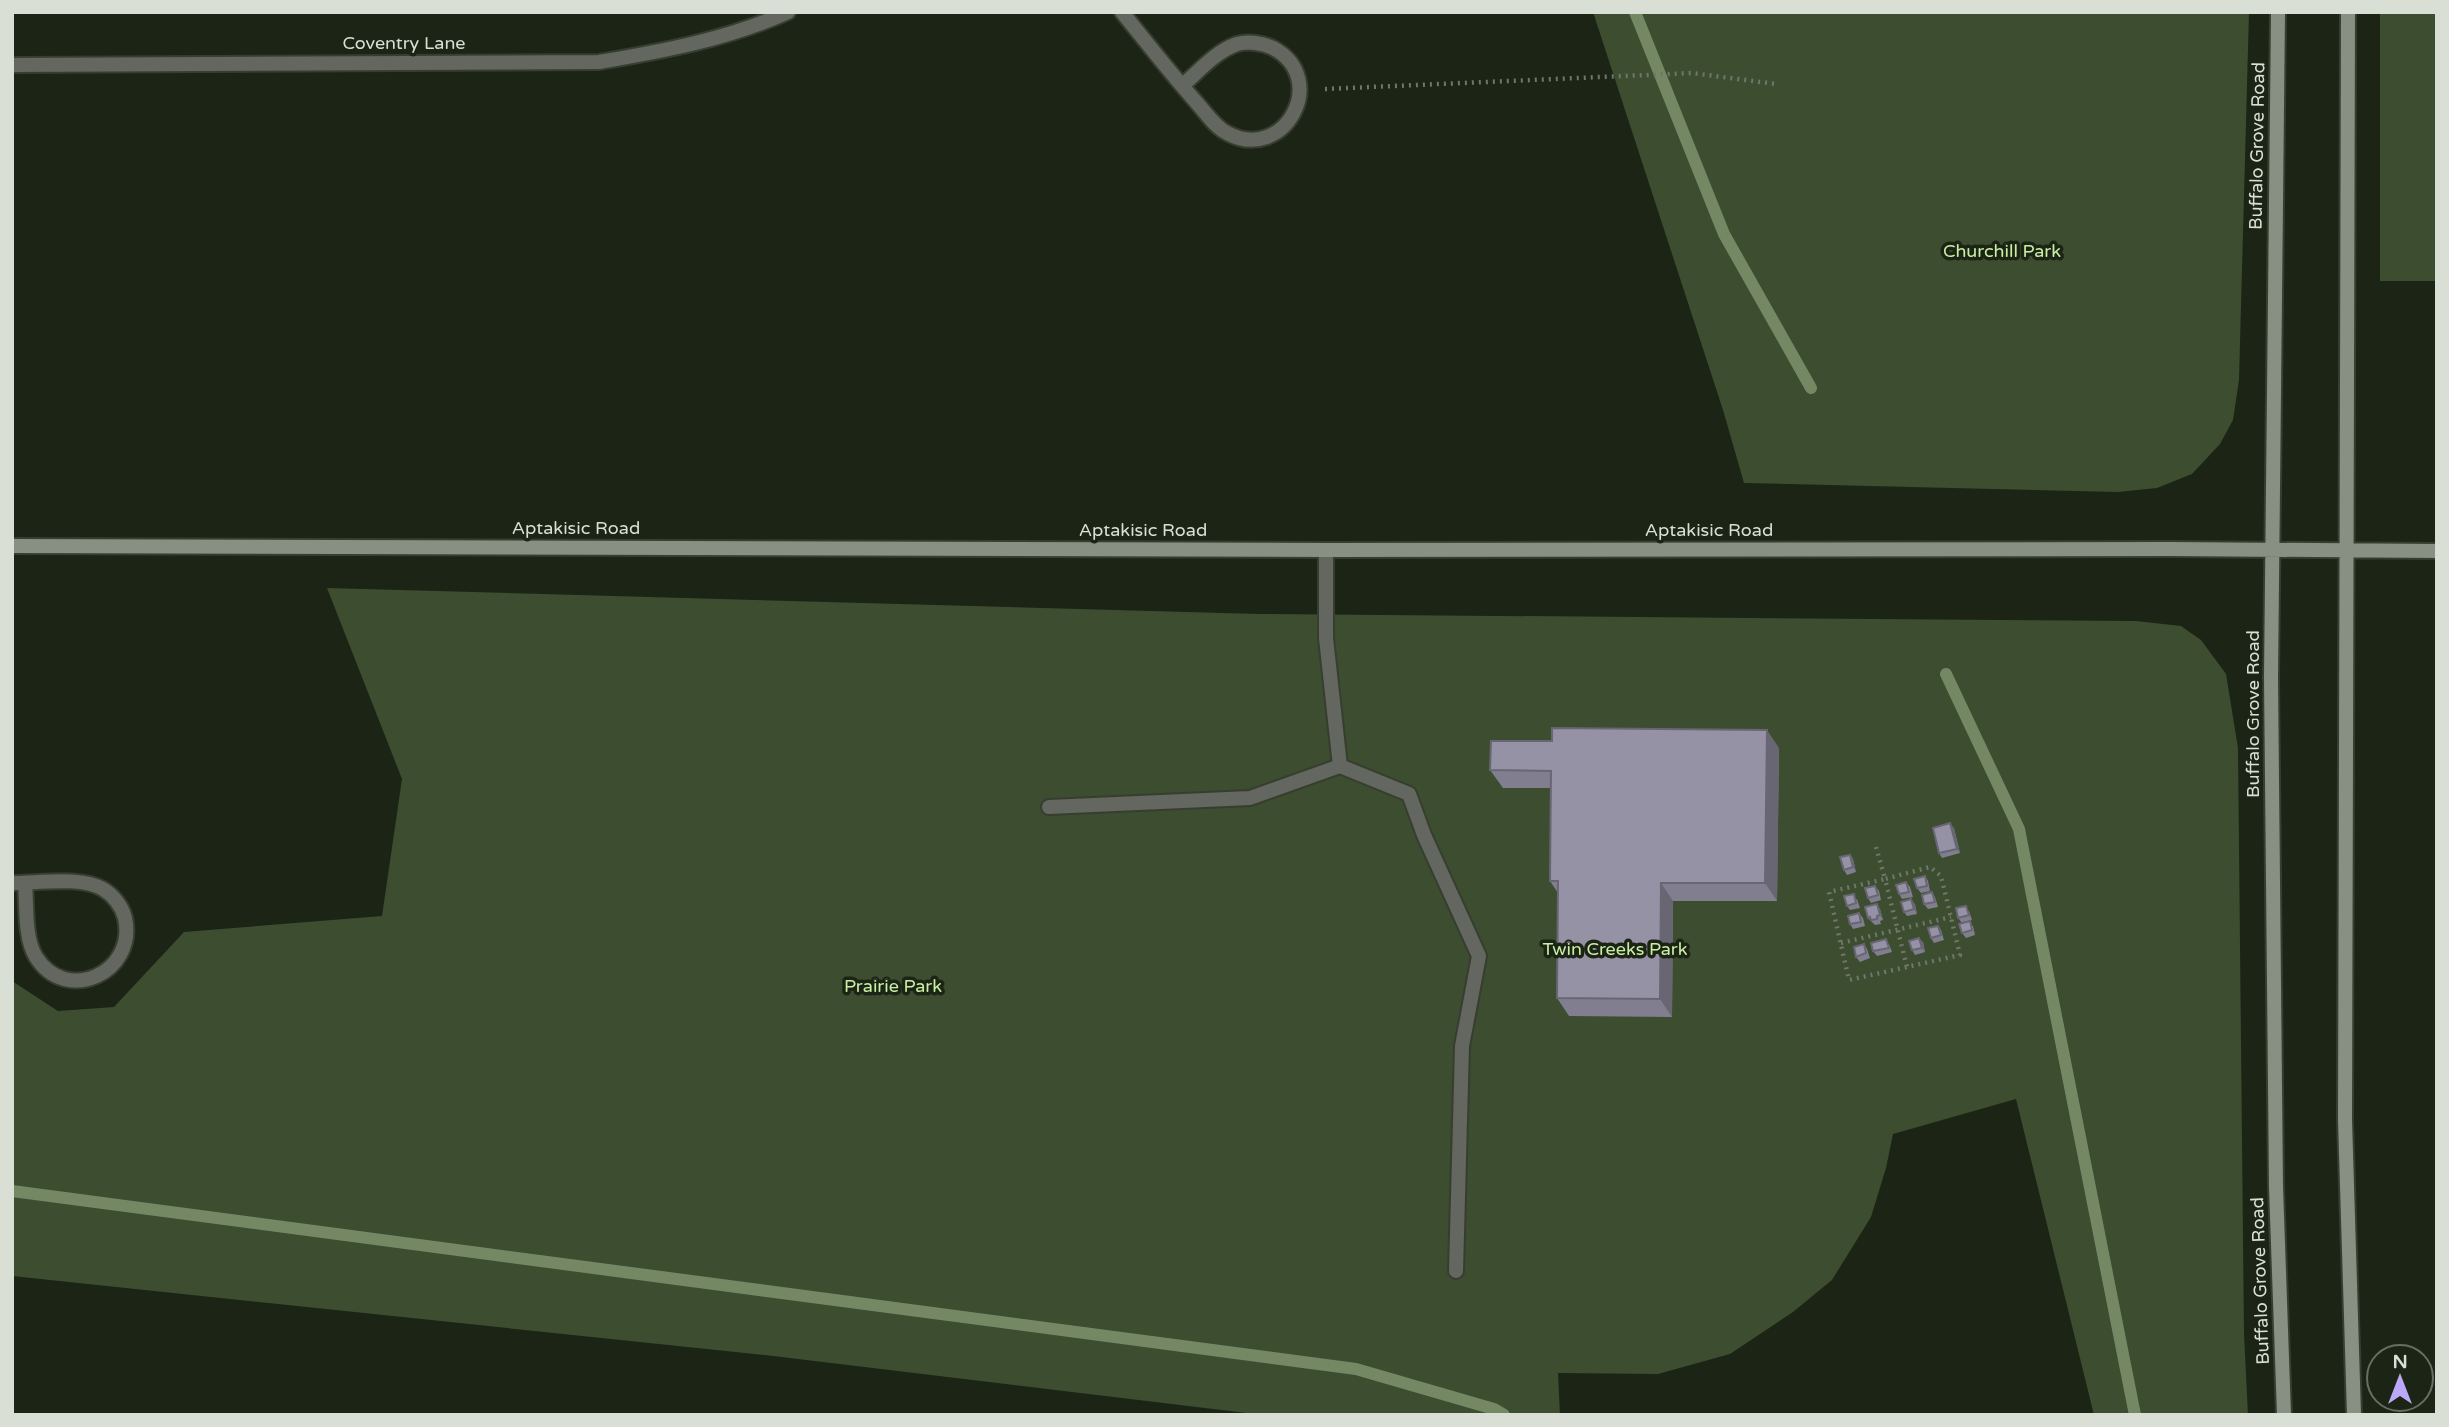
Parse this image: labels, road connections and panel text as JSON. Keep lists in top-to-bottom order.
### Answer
{
  "streets": {
    "main road": ["Buffalo Grove Road", "Aptakisic Road"],
    "street": ["Coventry Lane"]
  },
  "crossings": [
    ["Buffalo Grove Road", "Aptakisic Road"]
  ],
  "parks": ["Churchill Park", "Twin Creeks Park", "Prairie Park"],
  "north": "top"
}
